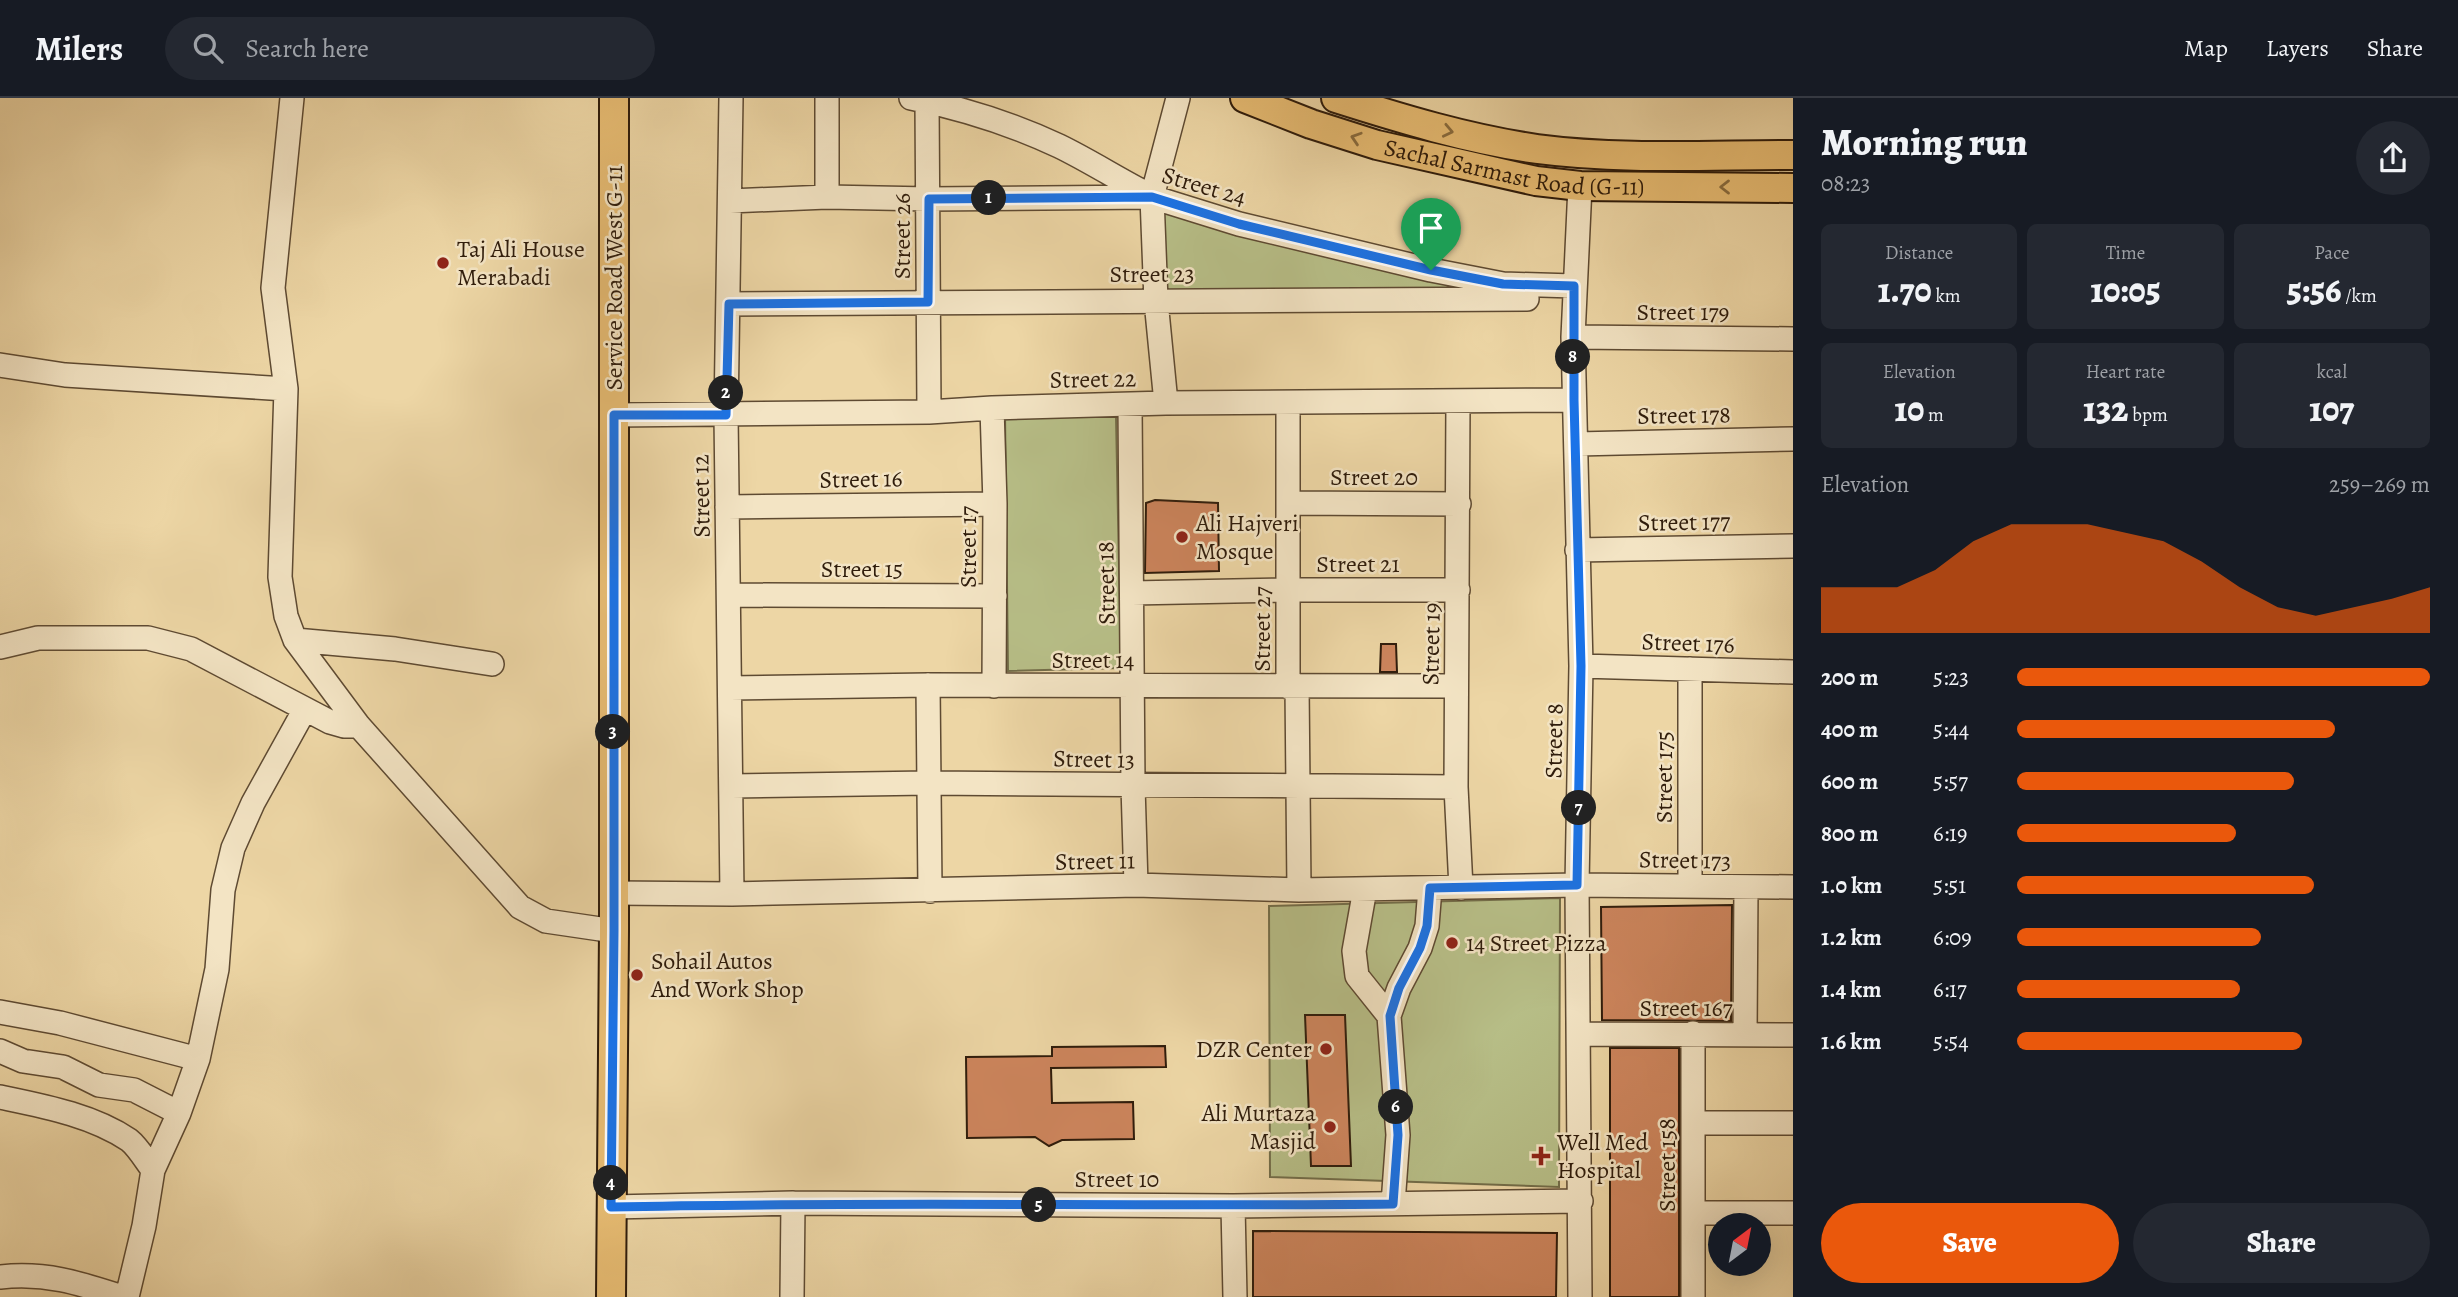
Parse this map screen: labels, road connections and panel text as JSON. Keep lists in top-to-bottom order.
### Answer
{
  "streets": {
    "main road": ["Sachal Sarmast Road (G-11)", "Service Road West G-11"],
    "street": [
      "Street 24",
      "Street 26",
      "Street 23",
      "Street 179",
      "Street 22",
      "Street 178",
      "Street 20",
      "Street 16",
      "Street 12",
      "Street 177",
      "Street 17",
      "Street 21",
      "Street 15",
      "Street 18",
      "Street 27",
      "Street 176",
      "Street 19",
      "Street 14",
      "Street 8",
      "Street 13",
      "Street 175",
      "Street 173",
      "Street 11",
      "Street 167",
      "Street 158",
      "Street 10"
    ]
  },
  "crossings": [
    ["Sachal Sarmast Road (G-11)", "Street 8"],
    ["Street 24", "Street 26"],
    ["Street 24", "Street 23"],
    ["Street 24", "Street 12"],
    ["Street 24", "Street 8"],
    ["Street 26", "Street 23"],
    ["Street 26", "Street 22"],
    ["Street 23", "Street 12"],
    ["Street 23", "Street 8"],
    ["Service Road West G-11", "Street 22"],
    ["Service Road West G-11", "Street 11"],
    ["Service Road West G-11", "Street 10"],
    ["Street 179", "Street 8"],
    ["Street 22", "Street 12"],
    ["Street 22", "Street 17"],
    ["Street 22", "Street 18"],
    ["Street 22", "Street 27"],
    ["Street 22", "Street 19"],
    ["Street 22", "Street 8"],
    ["Street 178", "Street 8"],
    ["Street 20", "Street 27"],
    ["Street 20", "Street 19"],
    ["Street 16", "Street 12"],
    ["Street 16", "Street 17"],
    ["Street 12", "Street 15"],
    ["Street 12", "Street 14"],
    ["Street 12", "Street 13"],
    ["Street 12", "Street 11"],
    ["Street 177", "Street 8"],
    ["Street 17", "Street 15"],
    ["Street 17", "Street 14"],
    ["Street 21", "Street 18"],
    ["Street 21", "Street 27"],
    ["Street 21", "Street 19"],
    ["Street 18", "Street 14"],
    ["Street 18", "Street 13"],
    ["Street 18", "Street 11"],
    ["Street 27", "Street 14"],
    ["Street 27", "Street 13"],
    ["Street 27", "Street 11"],
    ["Street 176", "Street 8"],
    ["Street 176", "Street 175"],
    ["Street 19", "Street 14"],
    ["Street 19", "Street 13"],
    ["Street 19", "Street 11"],
    ["Street 8", "Street 173"],
    ["Street 8", "Street 11"],
    ["Street 8", "Street 167"],
    ["Street 8", "Street 10"],
    ["Street 175", "Street 173"],
    ["Street 173", "Street 11"],
    ["Street 167", "Street 158"]
  ],
  "places": {
    "other": [
      "Taj Ali House Merabadi",
      "Ali Hajveri Mosque",
      "14 Street Pizza",
      "Sohail Autos And Work Shop",
      "DZR Center",
      "Ali Murtaza Masjid"
    ],
    "health": ["Well Med Hospital"]
  },
  "north": "top right",
  "page": {
    "header": "Milers",
    "search": "Search here",
    "nav": ["Map", "Layers", "Share"],
    "heading": ["Morning run", "08:23"],
    "pins": [
      "1",
      "8",
      "2",
      "3",
      "7",
      "6",
      "4",
      "5"
    ],
    "stats": [
      ["Distance", "1.70 km"],
      ["Time", "10:05"],
      ["Pace", "5:56 /km"],
      ["Elevation", "10 m"],
      ["Heart rate", "132 bpm"],
      ["kcal", "107"]
    ],
    "chart": ["Elevation", "259–269 m"],
    "list": [
      {
        "name": "200 m",
        "note": "5:23"
      },
      {
        "name": "400 m",
        "note": "5:44"
      },
      {
        "name": "600 m",
        "note": "5:57"
      },
      {
        "name": "800 m",
        "note": "6:19"
      },
      {
        "name": "1.0 km",
        "note": "5:51"
      },
      {
        "name": "1.2 km",
        "note": "6:09"
      },
      {
        "name": "1.4 km",
        "note": "6:17"
      },
      {
        "name": "1.6 km",
        "note": "5:54"
      }
    ],
    "buttons": ["Save", "Share"]
  }
}
